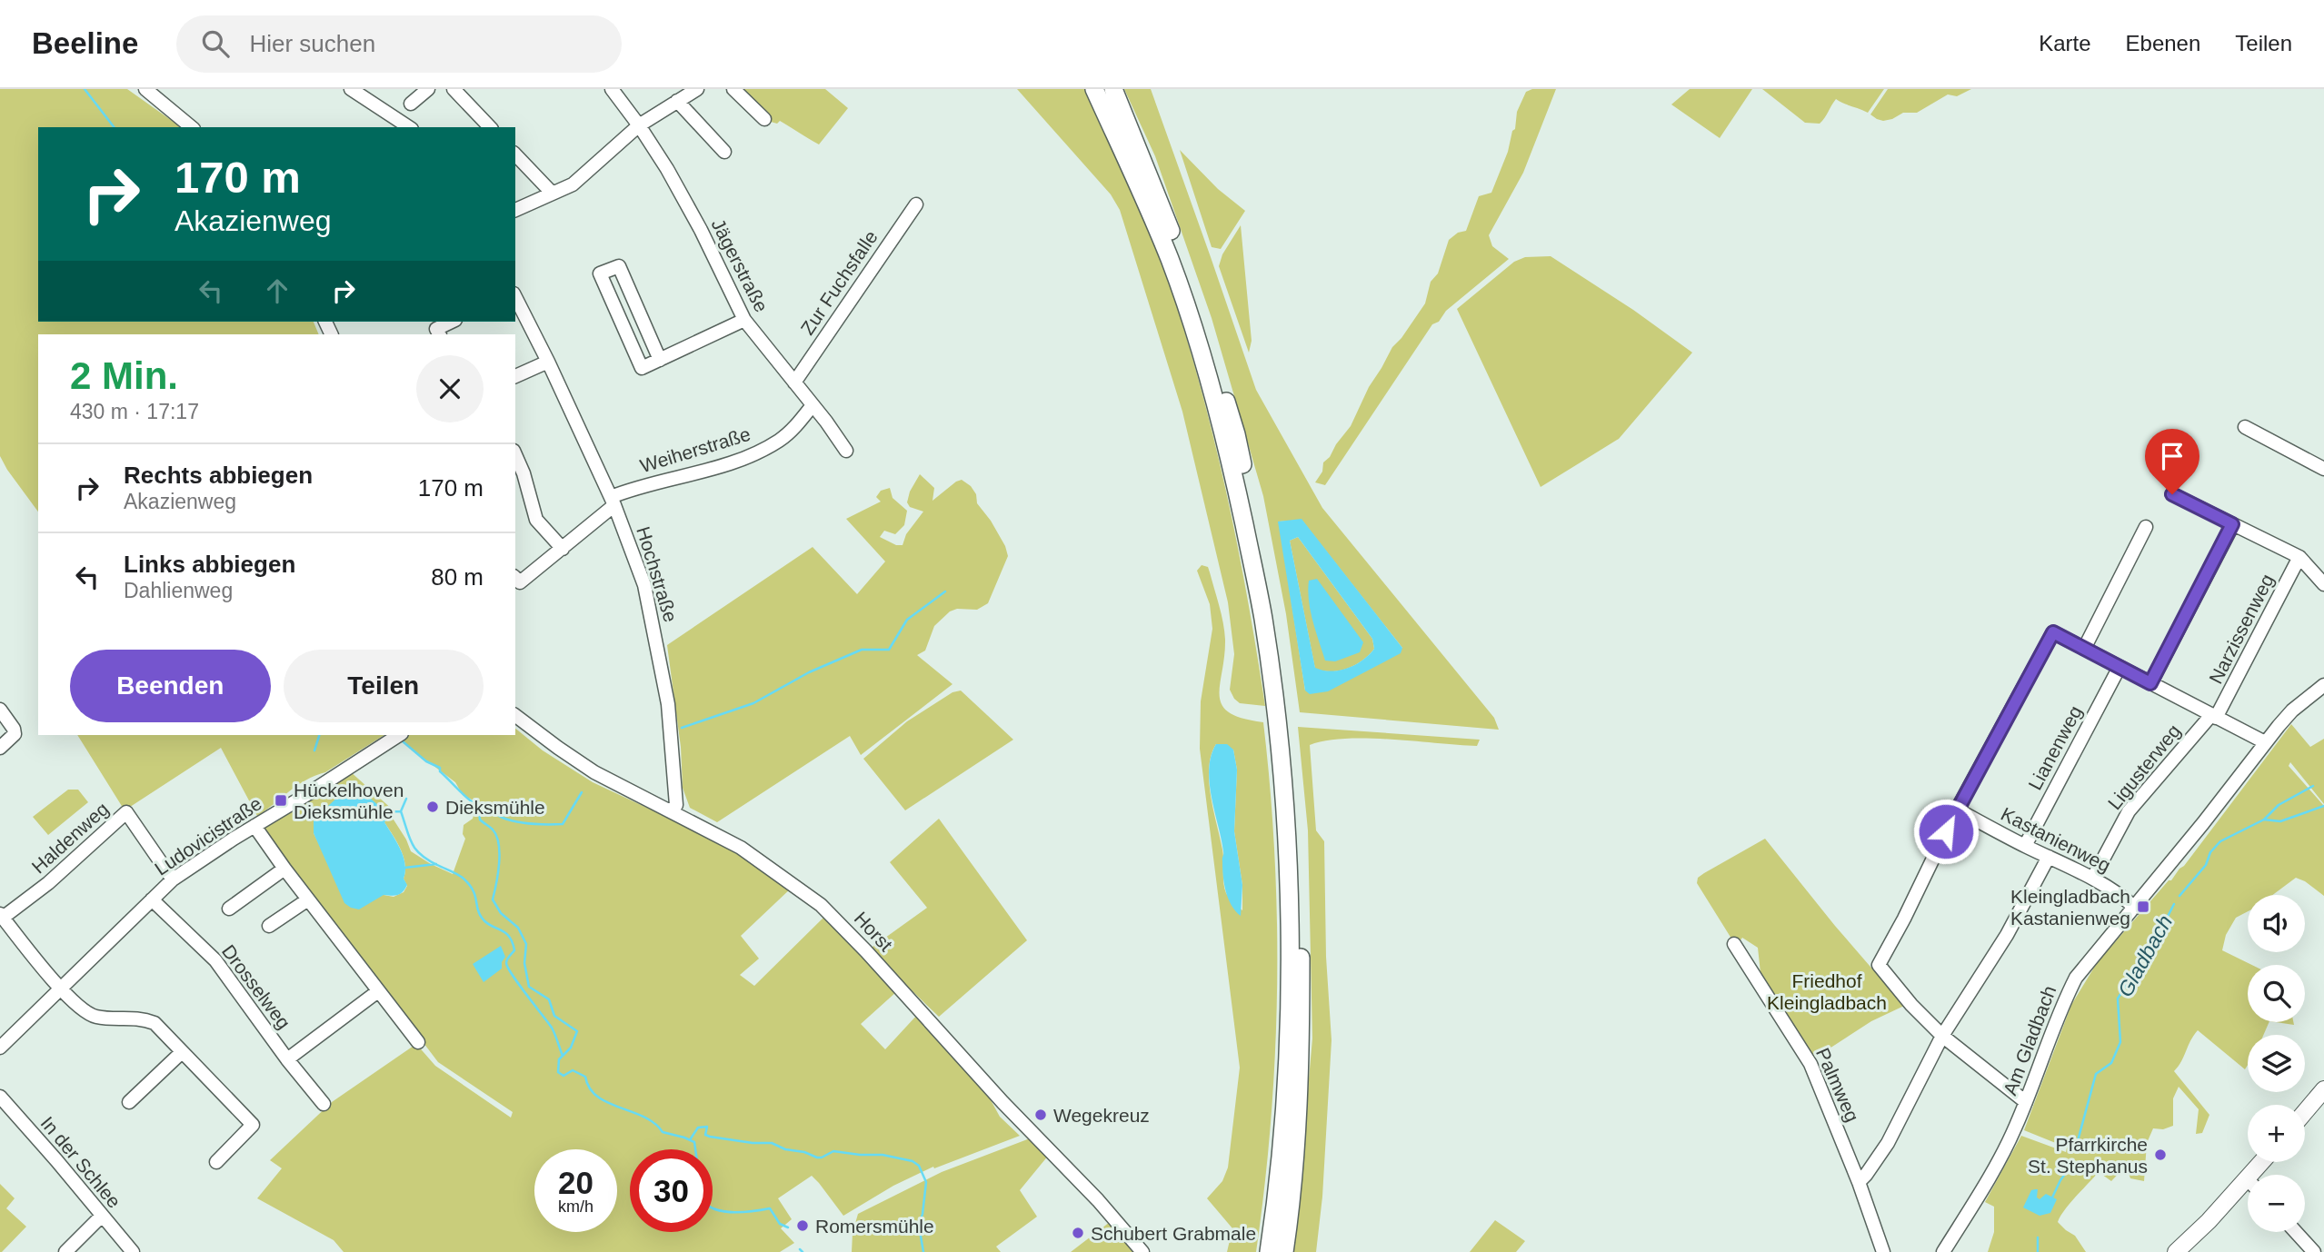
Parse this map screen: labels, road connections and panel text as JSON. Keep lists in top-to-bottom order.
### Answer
{
  "streets": {
    "street": [
      "Jägerstraße",
      "Zur Fuchsfalle",
      "Weiherstraße",
      "Hochstraße",
      "Narzissenweg",
      "Lianenweg",
      "Ligusterweg",
      "Ludovicistraße",
      "Haldenweg",
      "Kastanienweg",
      "Horst",
      "Drosselweg",
      "Am Gladbach",
      "Palmweg",
      "In der Schlee"
    ]
  },
  "crossings": [
    ["Jägerstraße", "Zur Fuchsfalle"],
    ["Jägerstraße", "Weiherstraße"],
    ["Weiherstraße", "Hochstraße"],
    ["Hochstraße", "Horst"],
    ["Narzissenweg", "Ligusterweg"],
    ["Lianenweg", "Kastanienweg"],
    ["Ligusterweg", "Kastanienweg"],
    ["Ludovicistraße", "Haldenweg"],
    ["Ludovicistraße", "Drosselweg"],
    ["Kastanienweg", "Am Gladbach"]
  ],
  "water": ["Gladbach"],
  "parks": ["Friedhof Kleingladbach"],
  "places": {
    "transit": ["Hückelhoven Dieksmühle", "Kleingladbach Kastanienweg"],
    "other": [
      "Dieksmühle",
      "Wegekreuz",
      "Pfarrkirche St. Stephanus",
      "Romersmühle",
      "Schubert Grabmale"
    ]
  },
  "page": {
    "header": "Beeline",
    "search": "Hier suchen",
    "nav": ["Karte", "Ebenen", "Teilen"],
    "turn": ["170 m", "Akazienweg"],
    "heading": ["2 Min.", "430 m · 17:17"],
    "list": [
      {
        "name": "Rechts abbiegen",
        "note": "Akazienweg",
        "value": "170 m"
      },
      {
        "name": "Links abbiegen",
        "note": "Dahlienweg",
        "value": "80 m"
      }
    ],
    "buttons": ["Beenden", "Teilen"],
    "map_buttons": ["+", "−"],
    "speed": "20 km/h",
    "limit": "30"
  }
}
